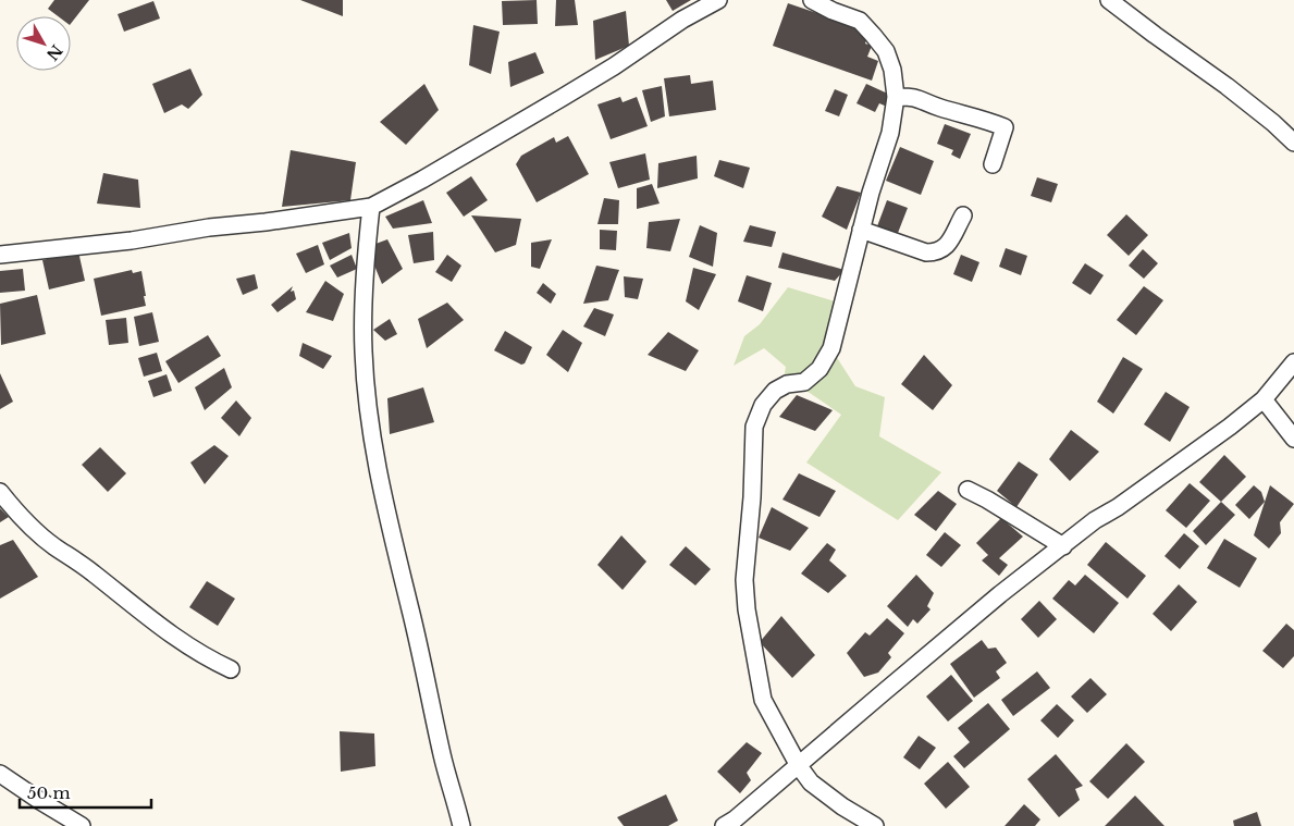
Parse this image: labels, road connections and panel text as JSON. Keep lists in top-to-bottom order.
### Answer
{
  "scale_bar": "50 m",
  "north": "bottom right"
}
